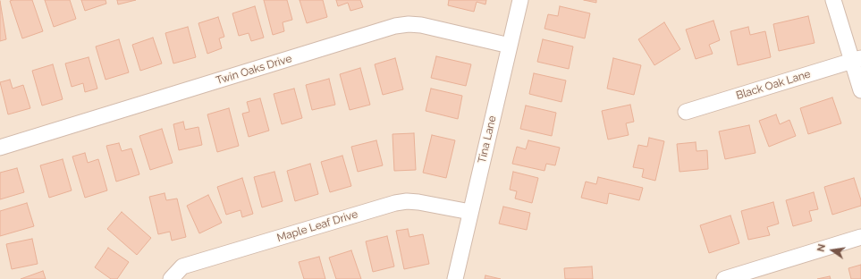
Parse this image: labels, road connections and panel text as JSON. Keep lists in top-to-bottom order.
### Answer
{
  "streets": {
    "street": [
      "Twin Oaks Drive",
      "Black Oak Lane",
      "Tina Lane",
      "Maple Leaf Drive"
    ]
  },
  "crossings": [
    ["Twin Oaks Drive", "Tina Lane"],
    ["Tina Lane", "Maple Leaf Drive"]
  ],
  "north": "left"
}
